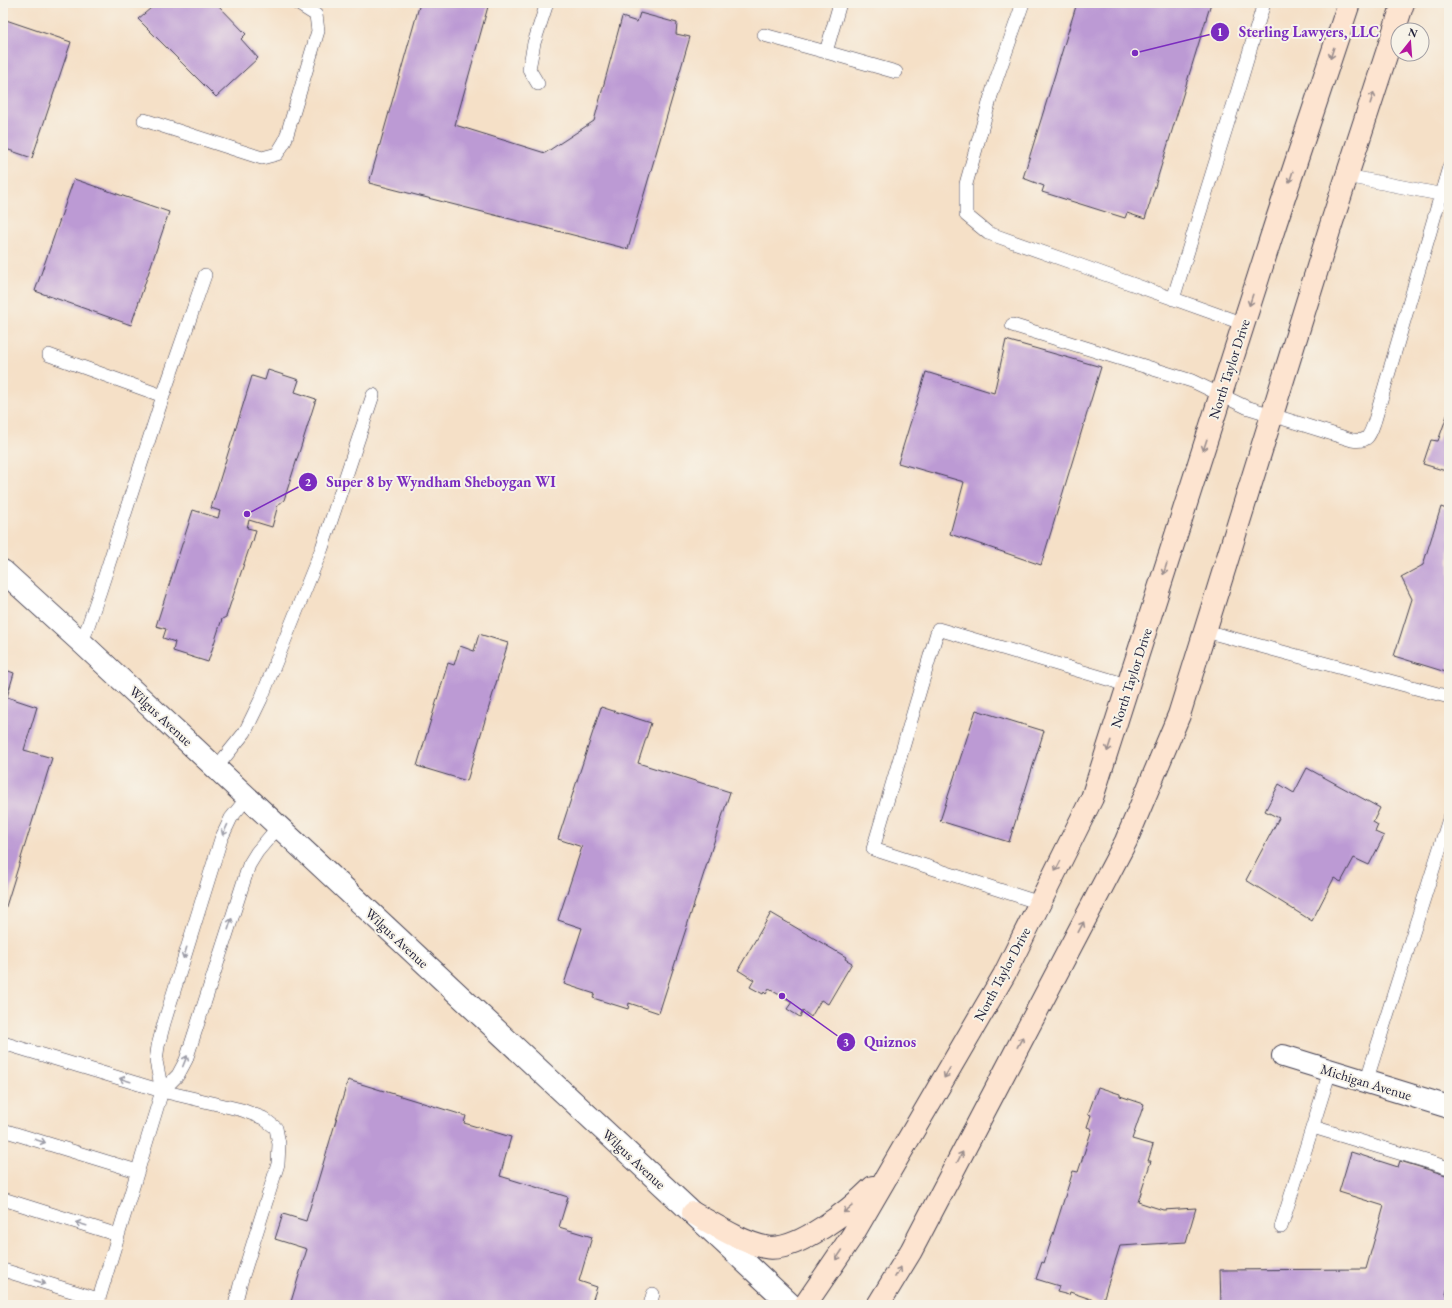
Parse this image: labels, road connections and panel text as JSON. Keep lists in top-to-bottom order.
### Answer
{
  "streets": {
    "main road": ["North Taylor Drive"],
    "street": ["Wilgus Avenue", "Michigan Avenue"]
  },
  "places": ["Sterling Lawyers, LLC", "Super 8 by Wyndham Sheboygan WI", "Quiznos"],
  "north": "top"
}
